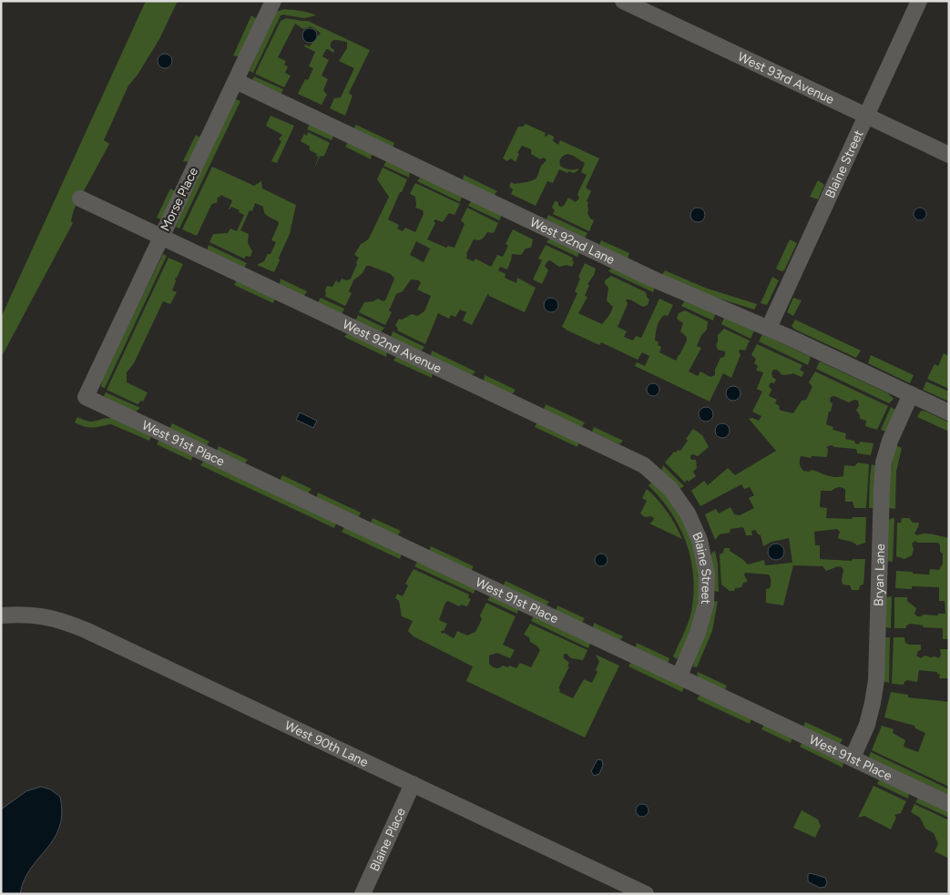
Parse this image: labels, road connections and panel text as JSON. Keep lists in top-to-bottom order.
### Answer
{
  "streets": {
    "street": [
      "West 93rd Avenue",
      "Blaine Street",
      "Morse Place",
      "West 92nd Lane",
      "West 92nd Avenue",
      "West 91st Place",
      "Bryan Lane",
      "West 90th Lane",
      "Blaine Place"
    ]
  },
  "crossings": [
    ["West 93rd Avenue", "Blaine Street"],
    ["Blaine Street", "West 92nd Lane"],
    ["Blaine Street", "West 92nd Avenue"],
    ["Blaine Street", "West 91st Place"],
    ["Morse Place", "West 92nd Lane"],
    ["Morse Place", "West 92nd Avenue"],
    ["Morse Place", "West 91st Place"],
    ["West 92nd Lane", "Bryan Lane"],
    ["West 91st Place", "Bryan Lane"],
    ["West 90th Lane", "Blaine Place"]
  ]
}
